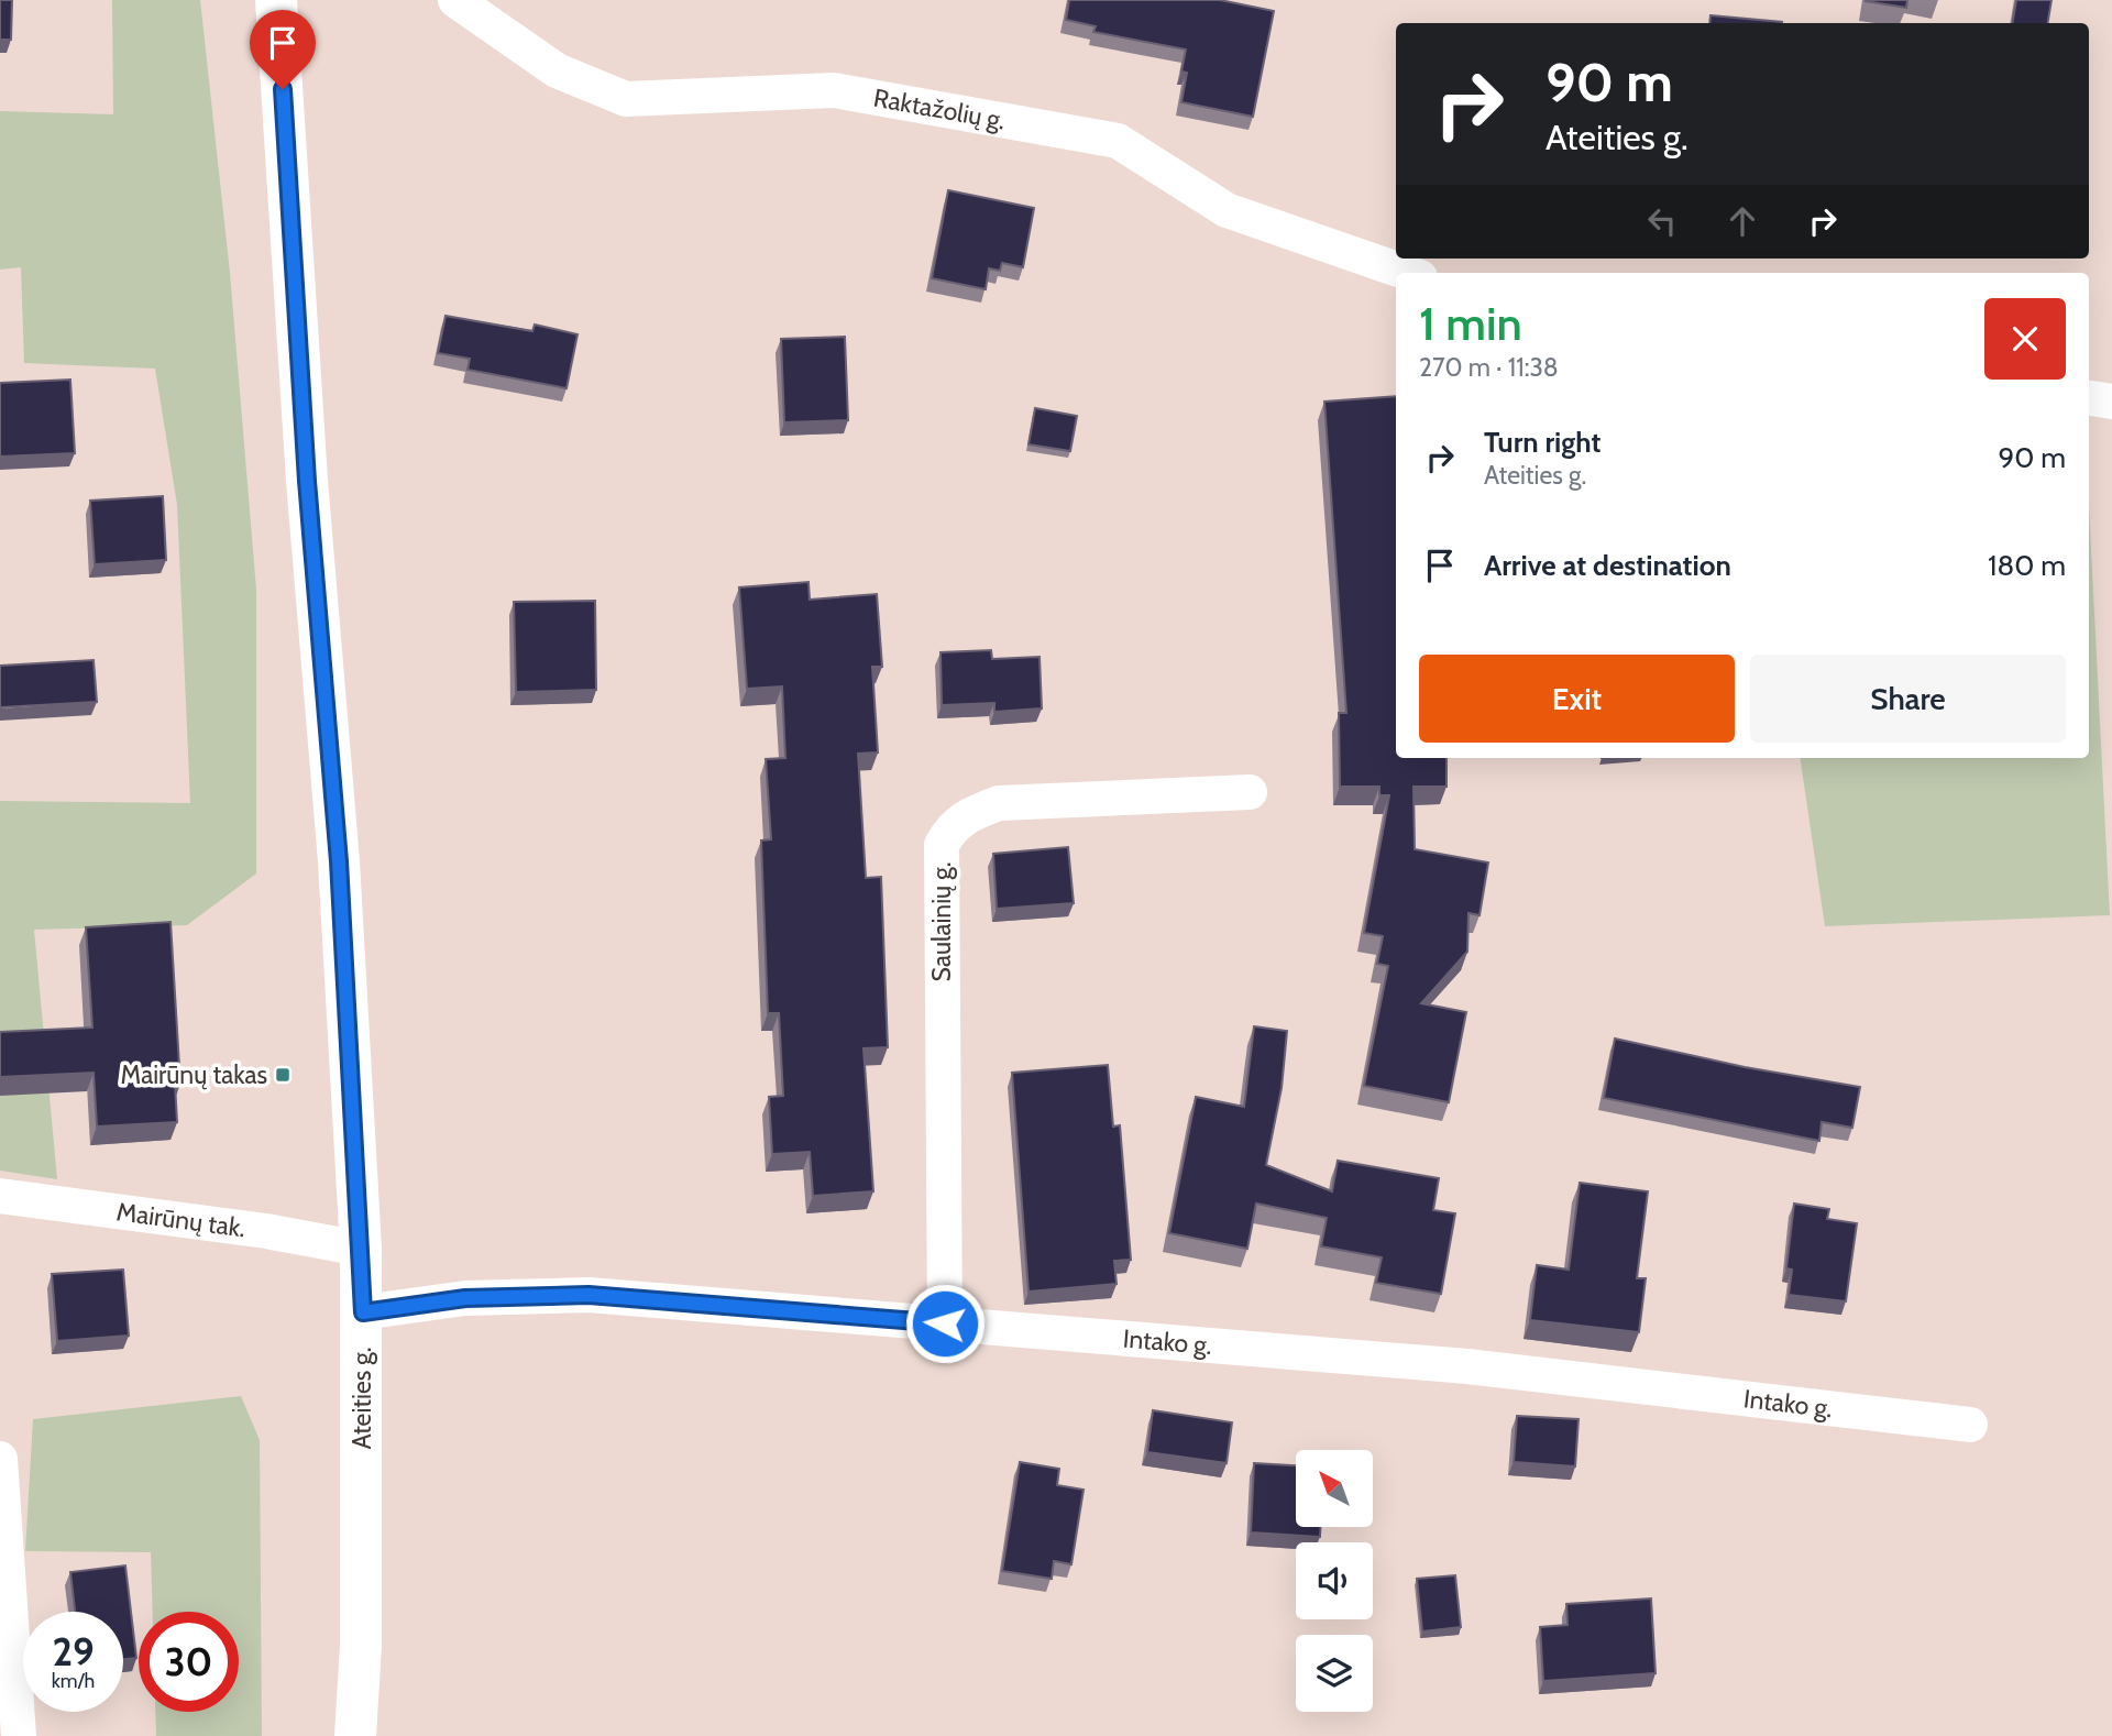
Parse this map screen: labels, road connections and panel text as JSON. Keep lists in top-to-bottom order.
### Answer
{
  "streets": {
    "street": [
      "Raktažolių g.",
      "Saulainių g.",
      "Mairūnų tak.",
      "Intako g.",
      "Ateities g."
    ]
  },
  "crossings": [
    ["Saulainių g.", "Intako g."],
    ["Mairūnų tak.", "Ateities g."],
    ["Intako g.", "Ateities g."]
  ],
  "places": {
    "transit": ["Mairūnų takas"]
  },
  "north": "top left",
  "page": {
    "turn": ["90 m", "Ateities g."],
    "heading": ["1 min", "270 m · 11:38"],
    "list": [
      {
        "name": "Turn right",
        "note": "Ateities g.",
        "value": "90 m"
      },
      {
        "name": "Arrive at destination",
        "value": "180 m"
      }
    ],
    "buttons": ["Exit", "Share"],
    "speed": "29 km/h",
    "limit": "30"
  }
}
